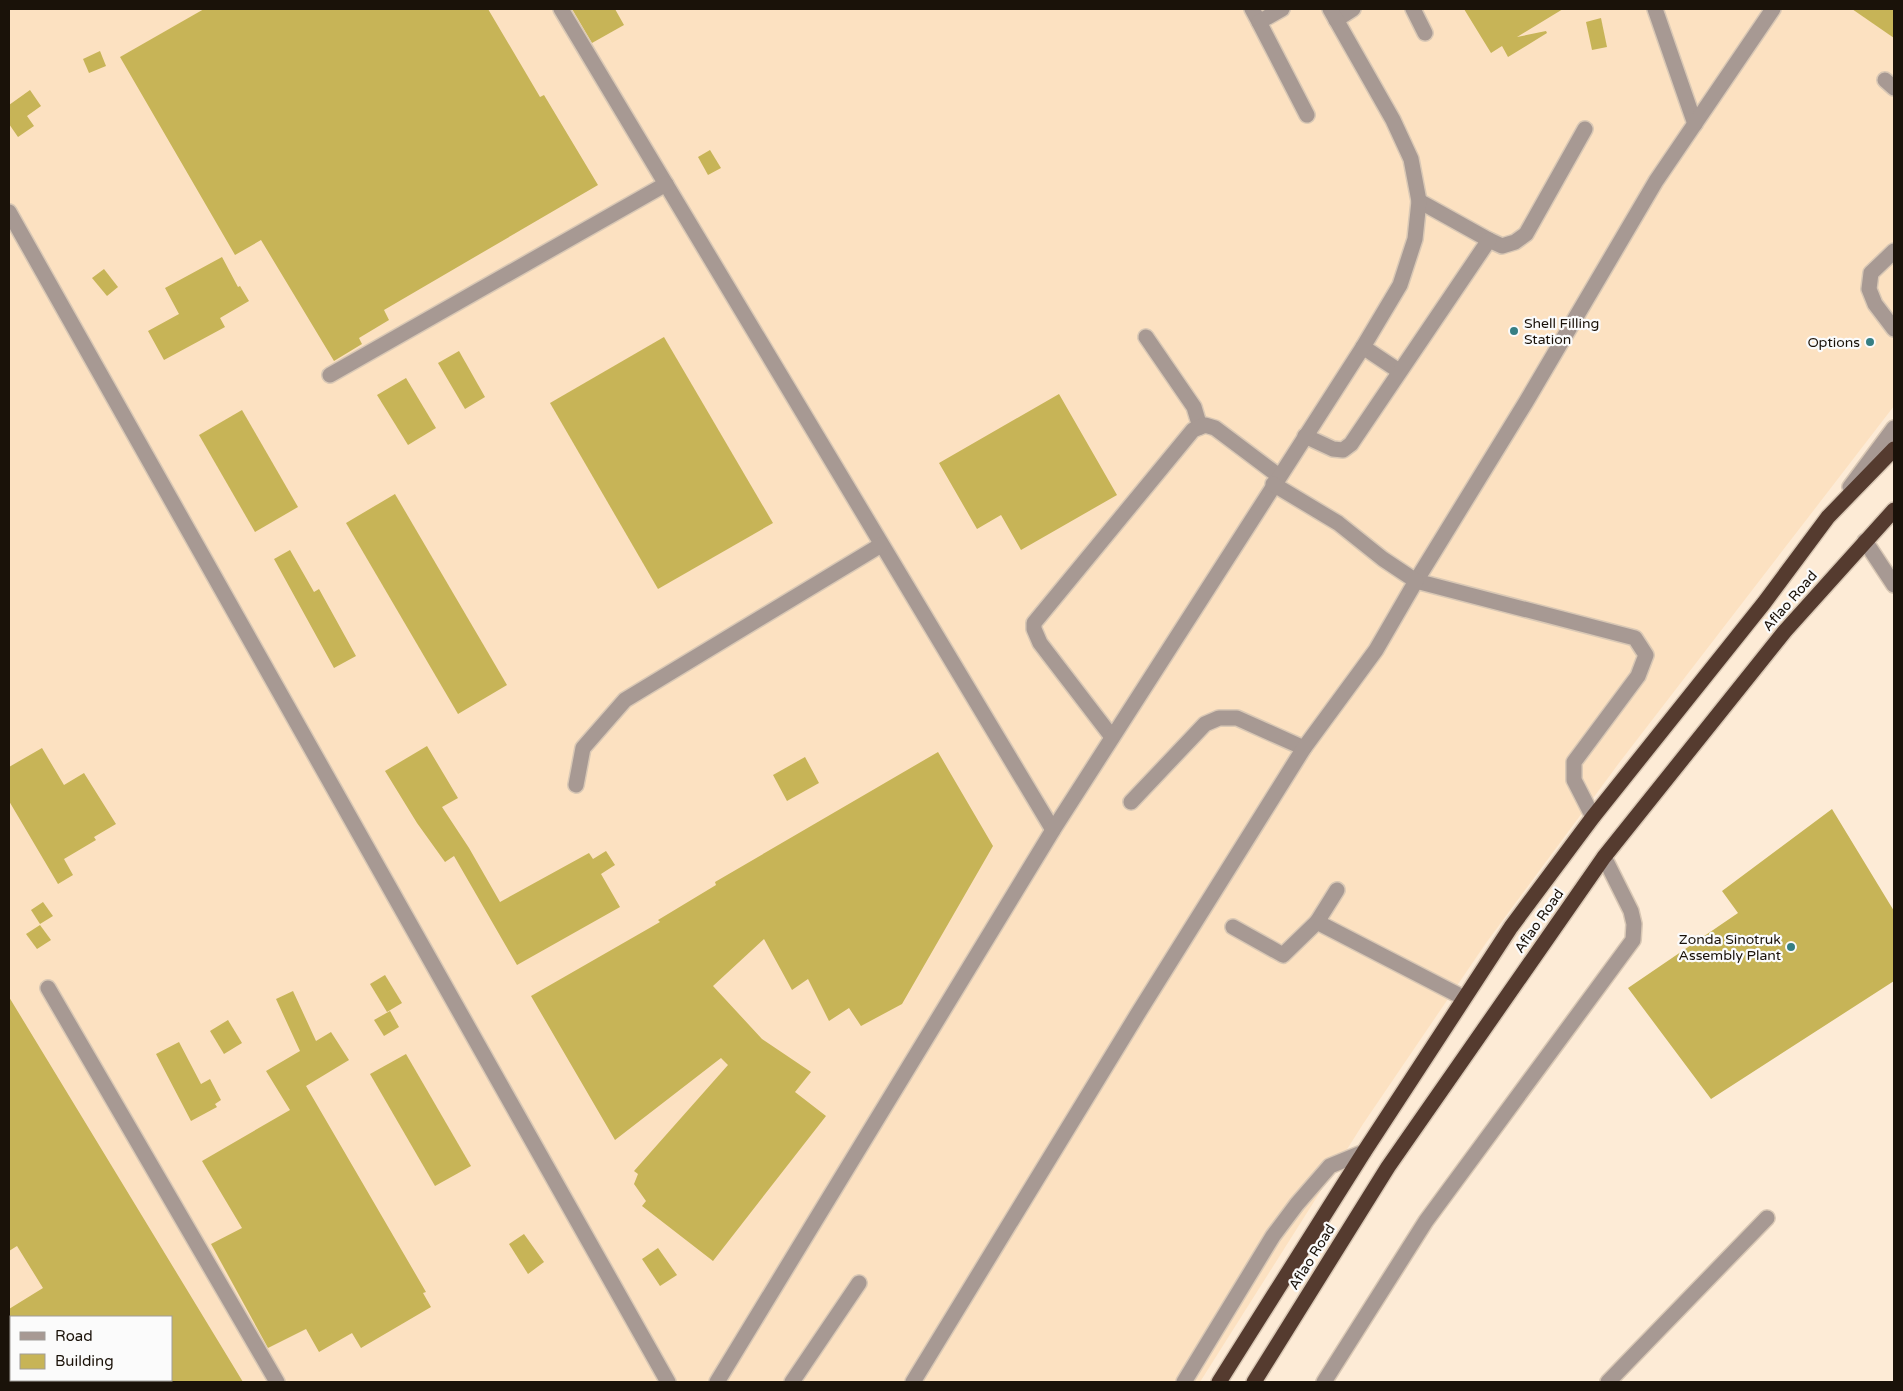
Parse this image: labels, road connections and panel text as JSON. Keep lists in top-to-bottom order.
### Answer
{
  "streets": {
    "highway": ["Aflao Road"]
  },
  "places": ["Shell Filling Station", "Options", "Zonda Sinotruk Assembly Plant"],
  "legend": ["Road", "Building"]
}
